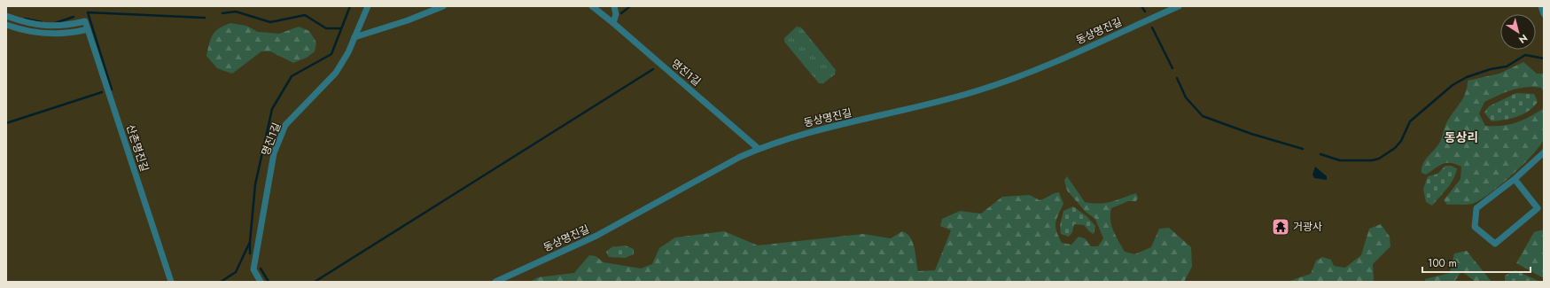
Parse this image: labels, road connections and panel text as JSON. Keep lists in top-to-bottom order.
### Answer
{
  "streets": {
    "street": ["동상명진길", "명진1길", "산촌명진길"]
  },
  "crossings": [
    ["동상명진길", "명진1길"]
  ],
  "districts": ["동상리"],
  "places": {
    "temple": ["거광사"]
  },
  "scale_bar": "100 m",
  "north": "bottom right"
}
